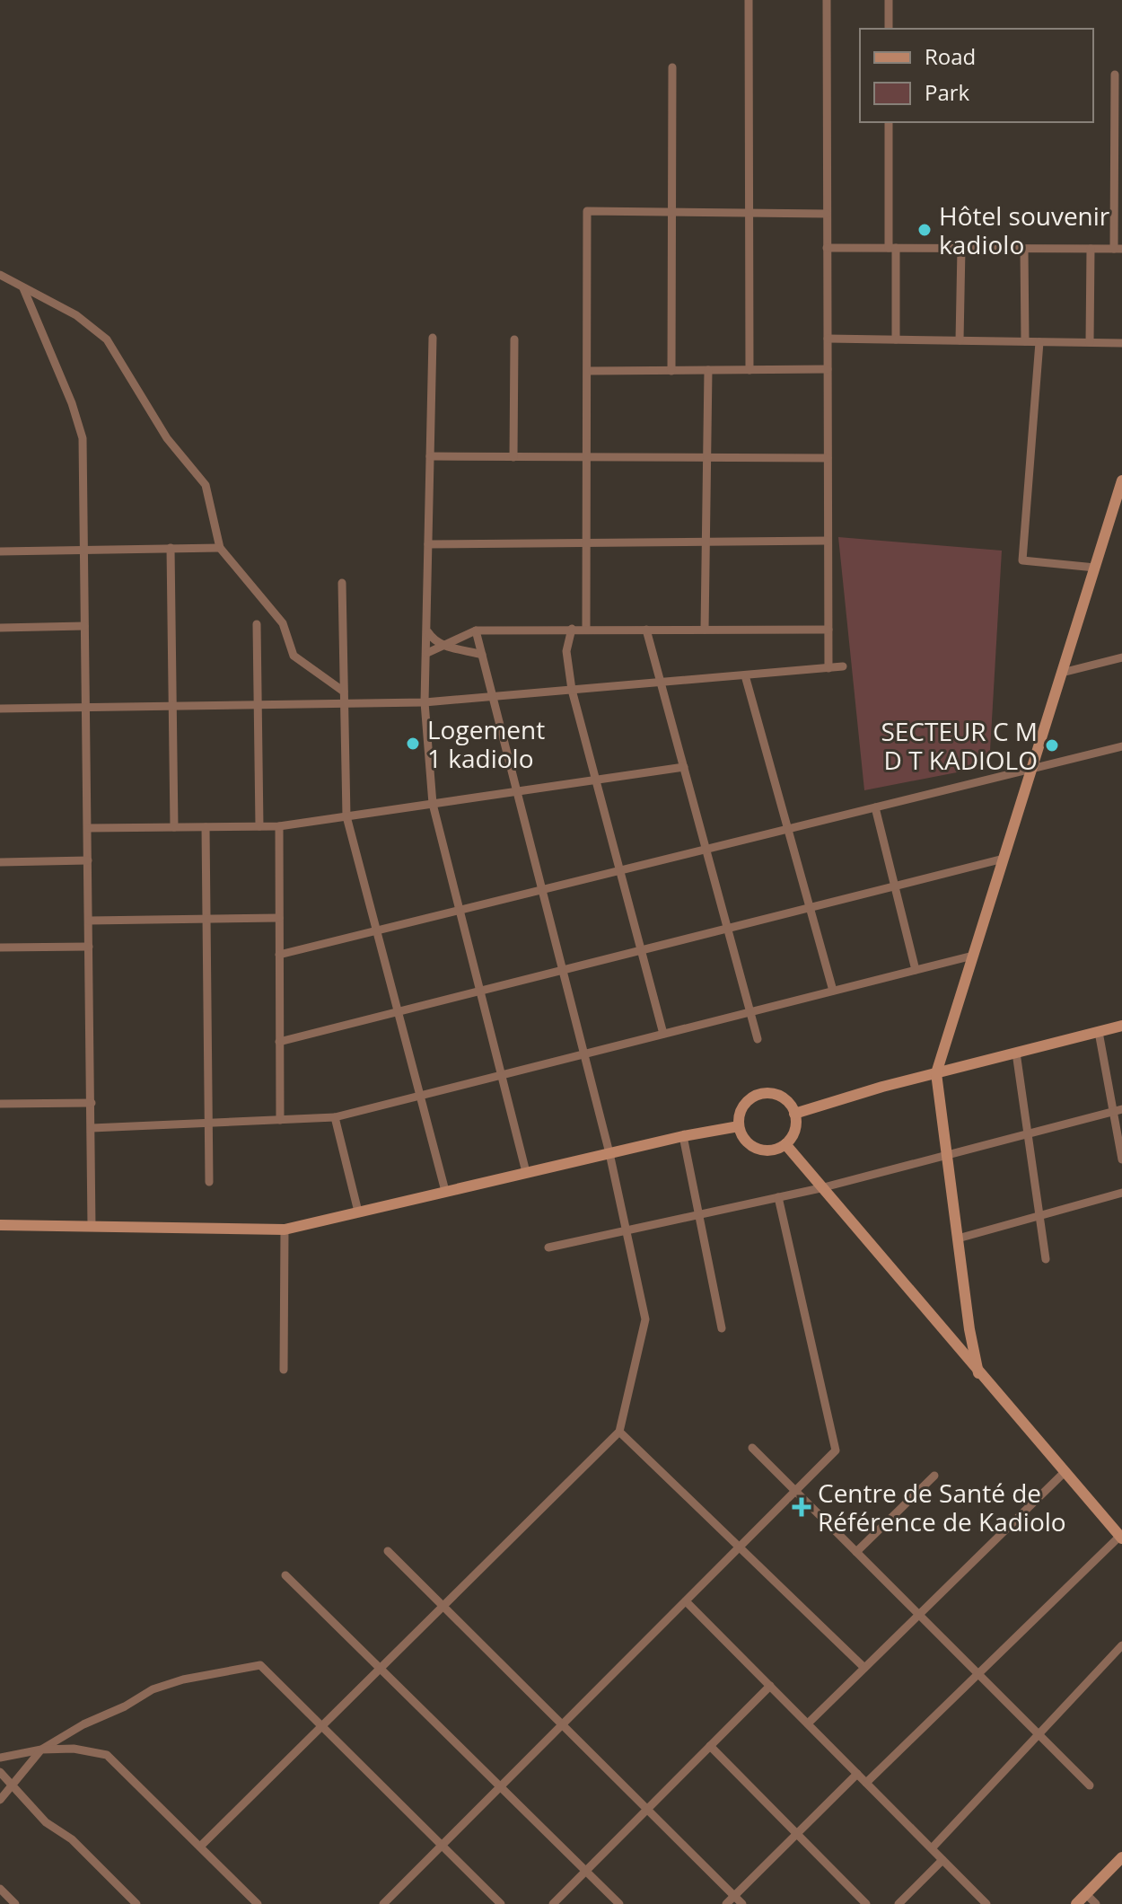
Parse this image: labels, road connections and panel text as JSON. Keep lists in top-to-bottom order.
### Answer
{
  "places": {
    "other": ["Hôtel souvenir kadiolo", "Logement 1 kadiolo", "SECTEUR C M D T KADIOLO"],
    "health": ["Centre de Santé de Référence de Kadiolo"]
  },
  "legend": ["Road", "Park"]
}
